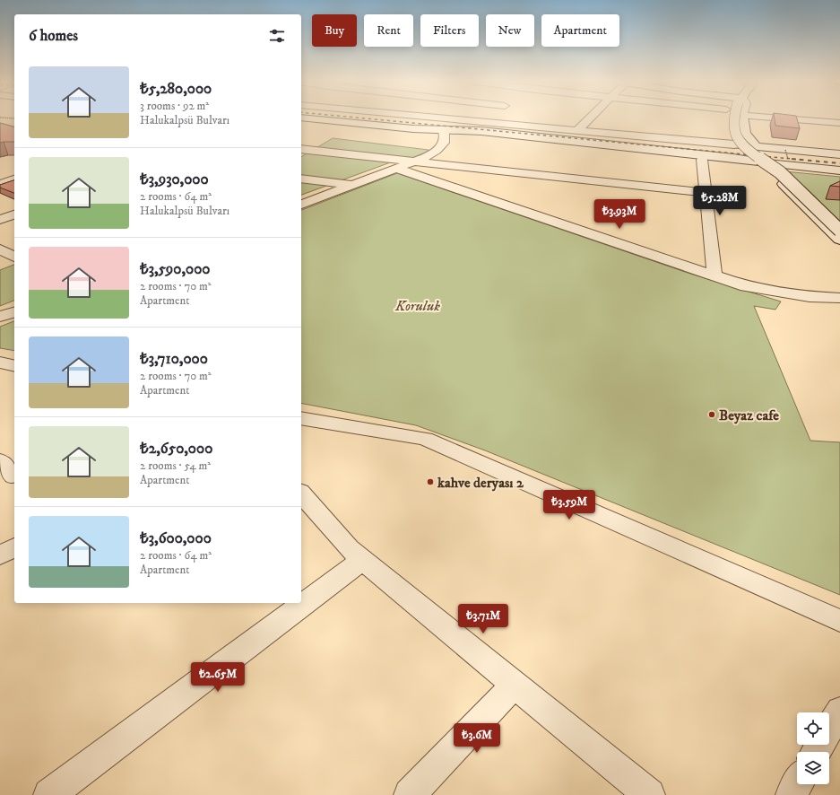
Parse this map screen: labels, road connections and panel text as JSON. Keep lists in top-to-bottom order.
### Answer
{
  "parks": ["Koruluk"],
  "places": ["Beyaz cafe", "kahve deryası 2"],
  "page": {
    "chip": [
      "Buy",
      "Rent",
      "Filters",
      "New",
      "Apartment"
    ],
    "heading": "6 homes",
    "list": [
      {
        "name": "₺5,280,000",
        "note": "3 rooms · 92 m² · Halukalpsü Bulvarı"
      },
      {
        "name": "₺3,930,000",
        "note": "2 rooms · 64 m² · Halukalpsü Bulvarı"
      },
      {
        "name": "₺3,590,000",
        "note": "2 rooms · 70 m² · Apartment"
      },
      {
        "name": "₺3,710,000",
        "note": "2 rooms · 70 m² · Apartment"
      },
      {
        "name": "₺2,650,000",
        "note": "2 rooms · 54 m² · Apartment"
      },
      {
        "name": "₺3,600,000",
        "note": "2 rooms · 64 m² · Apartment"
      }
    ],
    "price": [
      "₺5.28M",
      "₺3.93M",
      "₺3.59M",
      "₺3.71M",
      "₺2.65M",
      "₺3.6M"
    ]
  }
}
